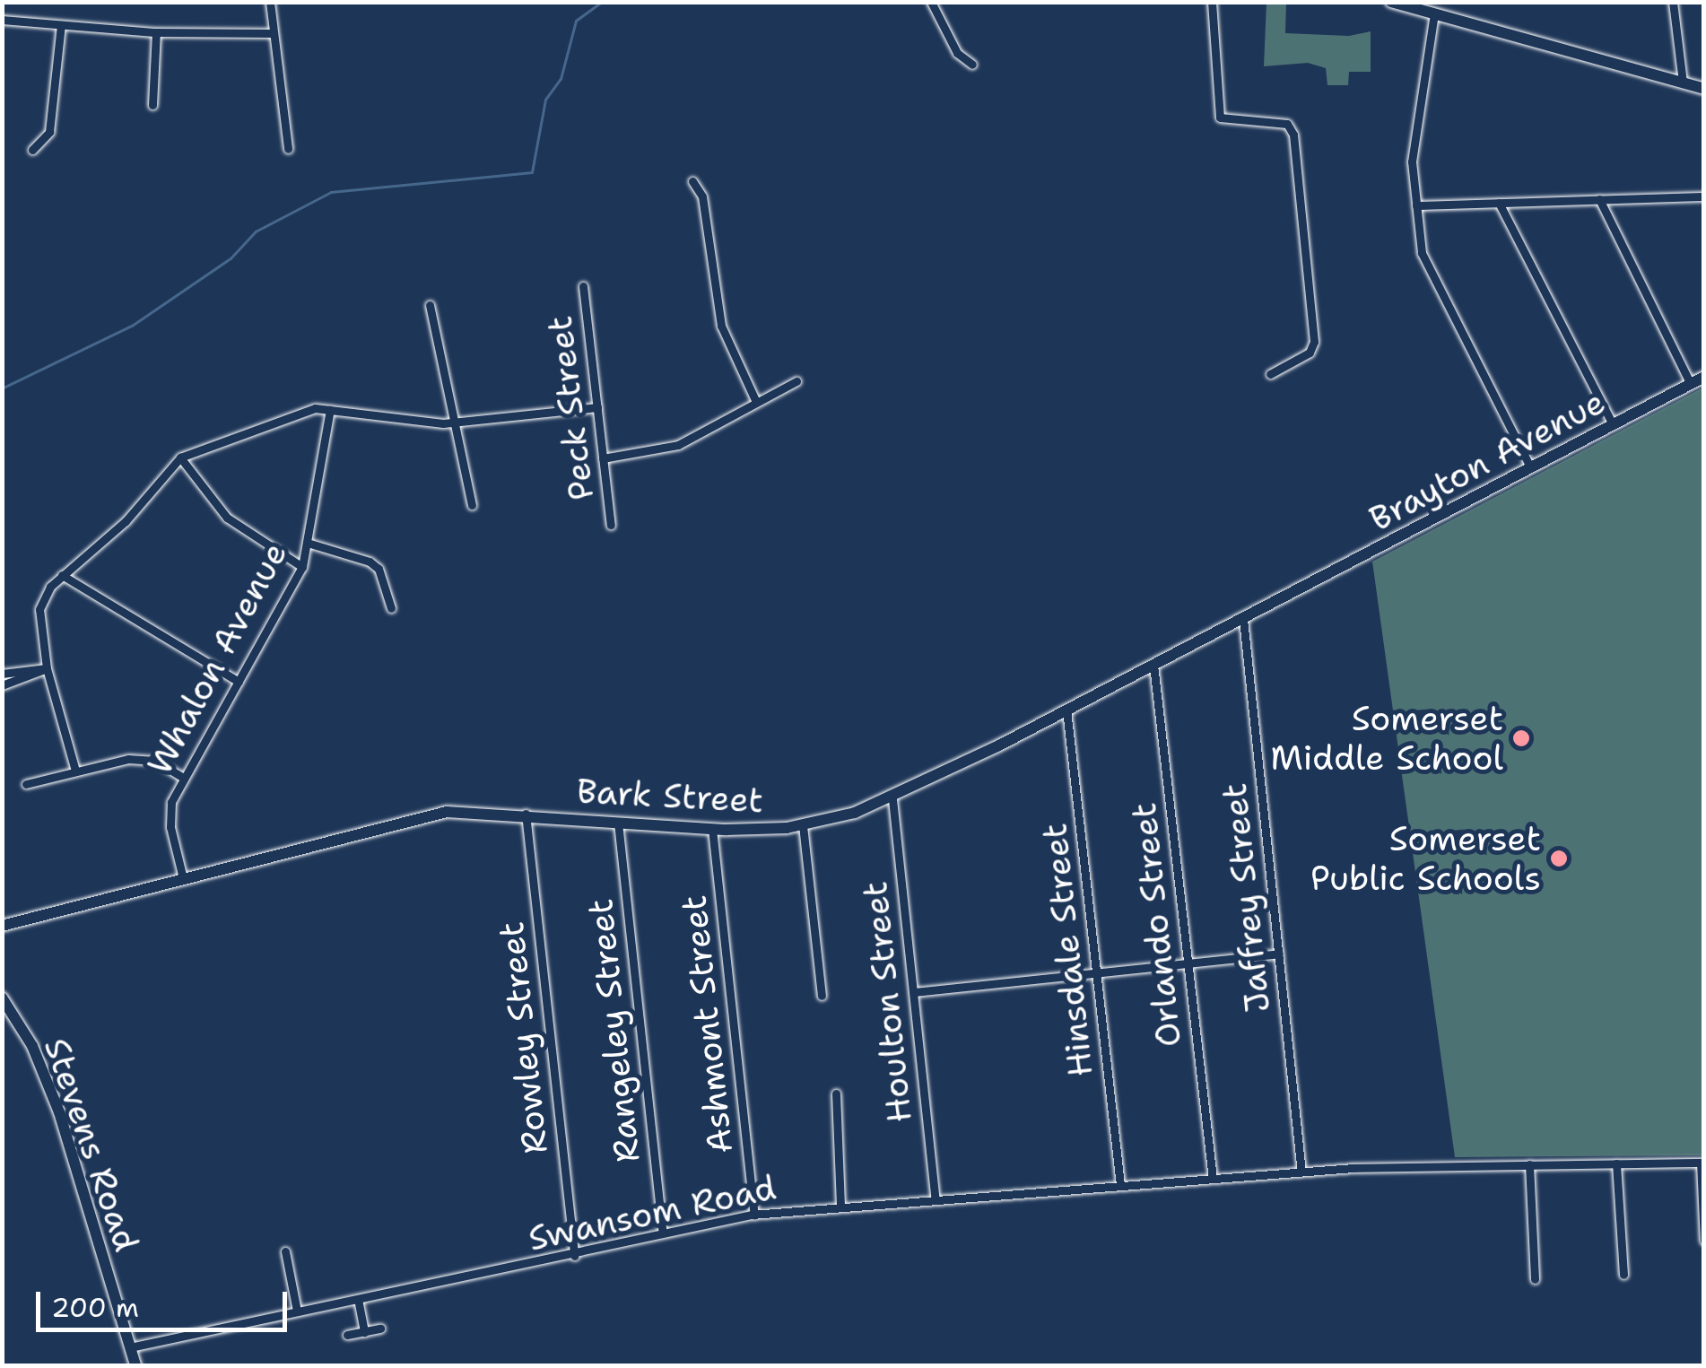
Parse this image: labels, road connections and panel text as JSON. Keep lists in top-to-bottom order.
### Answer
{
  "streets": {
    "main road": ["Brayton Avenue", "Bark Street", "Stevens Road"],
    "street": [
      "Peck Street",
      "Whalon Avenue",
      "Jaffrey Street",
      "Orlando Street",
      "Hinsdale Street",
      "Houlton Street",
      "Ashmont Street",
      "Rangeley Street",
      "Rowley Street",
      "Swansom Road"
    ]
  },
  "crossings": [
    ["Brayton Avenue", "Bark Street"],
    ["Whalon Avenue", "Bark Street"],
    ["Bark Street", "Jaffrey Street"],
    ["Bark Street", "Orlando Street"],
    ["Bark Street", "Hinsdale Street"],
    ["Bark Street", "Houlton Street"],
    ["Bark Street", "Ashmont Street"],
    ["Bark Street", "Rangeley Street"],
    ["Bark Street", "Rowley Street"],
    ["Jaffrey Street", "Swansom Road"],
    ["Orlando Street", "Swansom Road"],
    ["Hinsdale Street", "Swansom Road"],
    ["Houlton Street", "Swansom Road"],
    ["Ashmont Street", "Swansom Road"],
    ["Rangeley Street", "Swansom Road"],
    ["Rowley Street", "Swansom Road"],
    ["Stevens Road", "Swansom Road"]
  ],
  "places": ["Somerset Middle School", "Somerset Public Schools"],
  "scale_bar": "200 m"
}
